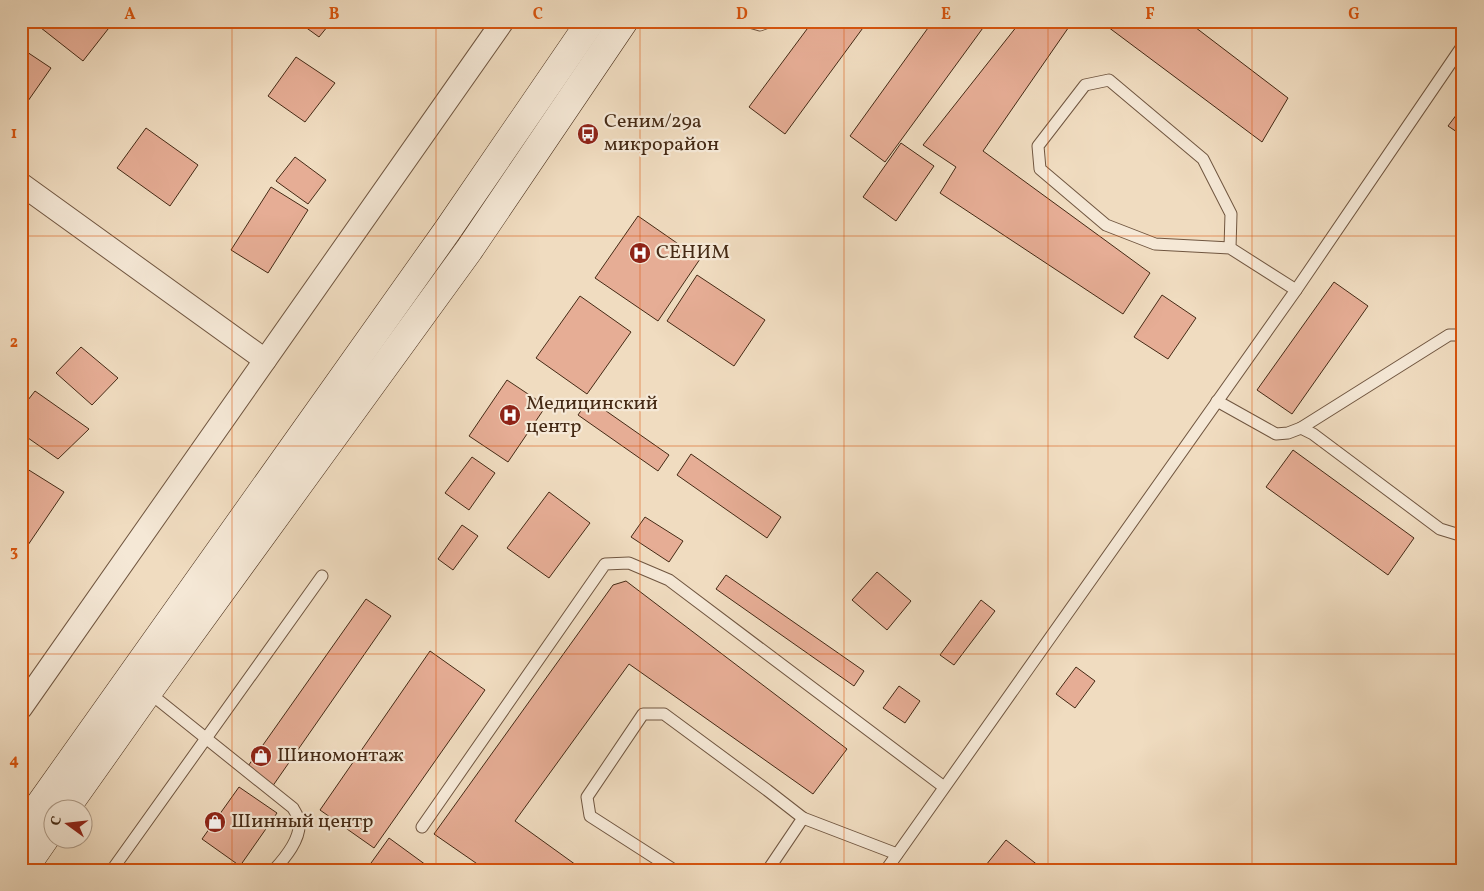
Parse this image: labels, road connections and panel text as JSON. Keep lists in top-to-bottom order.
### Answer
{
  "places": {
    "bus stop": ["Сеним/29а микрорайон"],
    "hospital": ["СЕНИМ", "Медицинский центр"],
    "shop": ["Шиномонтаж", "Шинный центр"]
  },
  "north": "left",
  "grid": {
    "columns": [
      "A",
      "B",
      "C",
      "D",
      "E",
      "F",
      "G"
    ],
    "rows": [
      "1",
      "2",
      "3",
      "4"
    ]
  }
}
